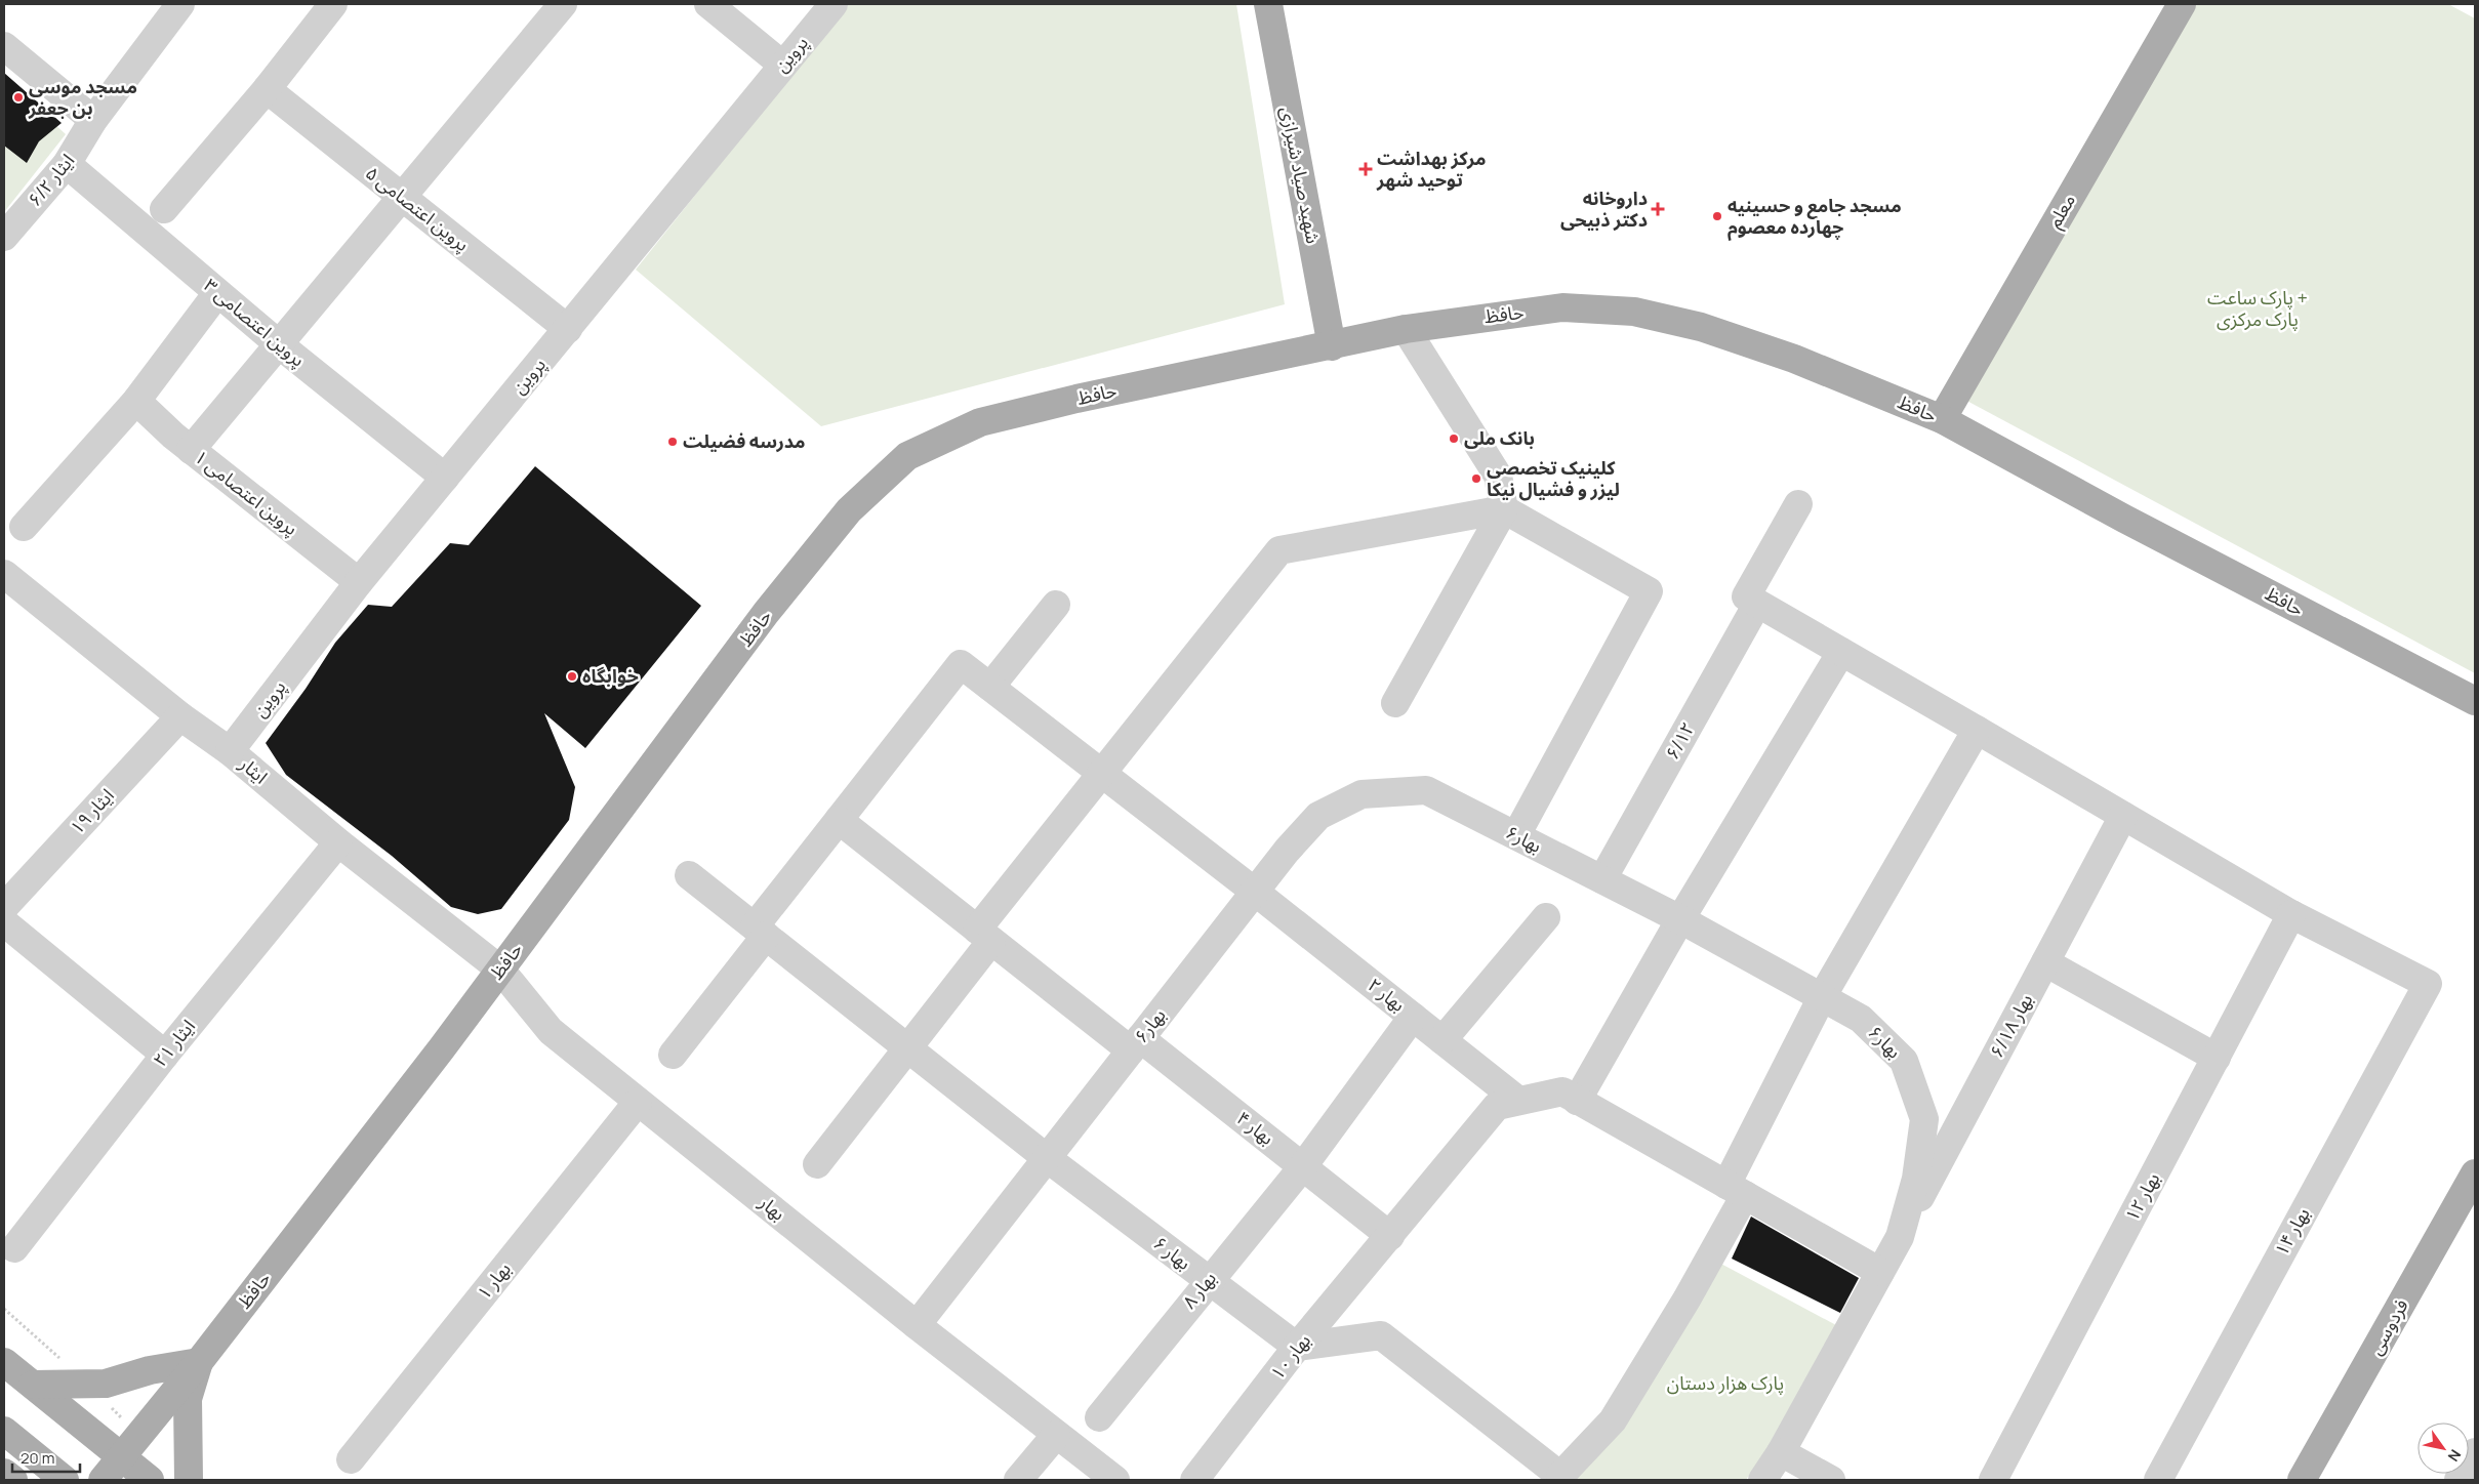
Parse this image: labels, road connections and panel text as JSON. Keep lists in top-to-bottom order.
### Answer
{
  "streets": {
    "main road": [
      "شهید صیاد شیرازی",
      "معلم",
      "حافظ",
      "فردوسی"
    ],
    "street": [
      "پروین",
      "ایثار ۶/۲",
      "پروین اعتصامی ۵",
      "پروین اعتصامی ۳",
      "پروین اعتصامی ۱",
      "۶/۱۲",
      "ایثار",
      "ایثار ۱۹",
      "بهار۶",
      "بهار ۲",
      "بهار ۶/۱۸",
      "ایثار ۲۱",
      "بهار ۴",
      "بهار ۱۲",
      "بهار",
      "بهار ۱۴",
      "بهار ۶",
      "بهار ۱",
      "بهار ۸",
      "بهار ۱۰"
    ]
  },
  "crossings": [
    ["پروین", "پروین اعتصامی ۵"],
    ["پروین", "پروین اعتصامی ۳"],
    ["پروین", "پروین اعتصامی ۱"],
    ["پروین", "ایثار"],
    ["شهید صیاد شیرازی", "حافظ"],
    ["ایثار ۶/۲", "پروین اعتصامی ۳"],
    ["معلم", "حافظ"],
    ["حافظ", "ایثار"],
    ["حافظ", "بهار"],
    ["۶/۱۲", "بهار۶"],
    ["ایثار", "ایثار ۱۹"],
    ["ایثار", "ایثار ۲۱"],
    ["ایثار", "بهار"],
    ["بهار۶", "بهار ۲"],
    ["بهار۶", "بهار ۶/۱۸"],
    ["بهار۶", "بهار ۴"],
    ["بهار۶", "بهار"],
    ["بهار۶", "بهار ۶"],
    ["بهار۶", "بهار ۱۰"],
    ["بهار ۲", "بهار ۴"],
    ["بهار ۲", "بهار ۸"],
    ["بهار ۲", "بهار ۱۰"],
    ["بهار ۴", "بهار ۸"],
    ["بهار ۴", "بهار ۱۰"],
    ["بهار ۱۲", "بهار ۱۴"],
    ["بهار", "بهار ۱"],
    ["بهار ۶", "بهار ۸"],
    ["بهار ۶", "بهار ۱۰"]
  ],
  "parks": ["پارک ساعت + پارک مرکزی", "پارک هزار دستان"],
  "places": {
    "other": [
      "مسجد موسی بن جعفر",
      "مسجد جامع و حسینیه چهارده معصوم",
      "بانک ملی",
      "مدرسه فضیلت",
      "کلینیک تخصصی لیزر و فشیال نیکا",
      "خوابگاه"
    ],
    "health": ["مرکز بهداشت توحید شهر", "داروخانه دکتر ذبیحی"]
  },
  "scale_bar": "20 m",
  "north": "bottom right"
}
